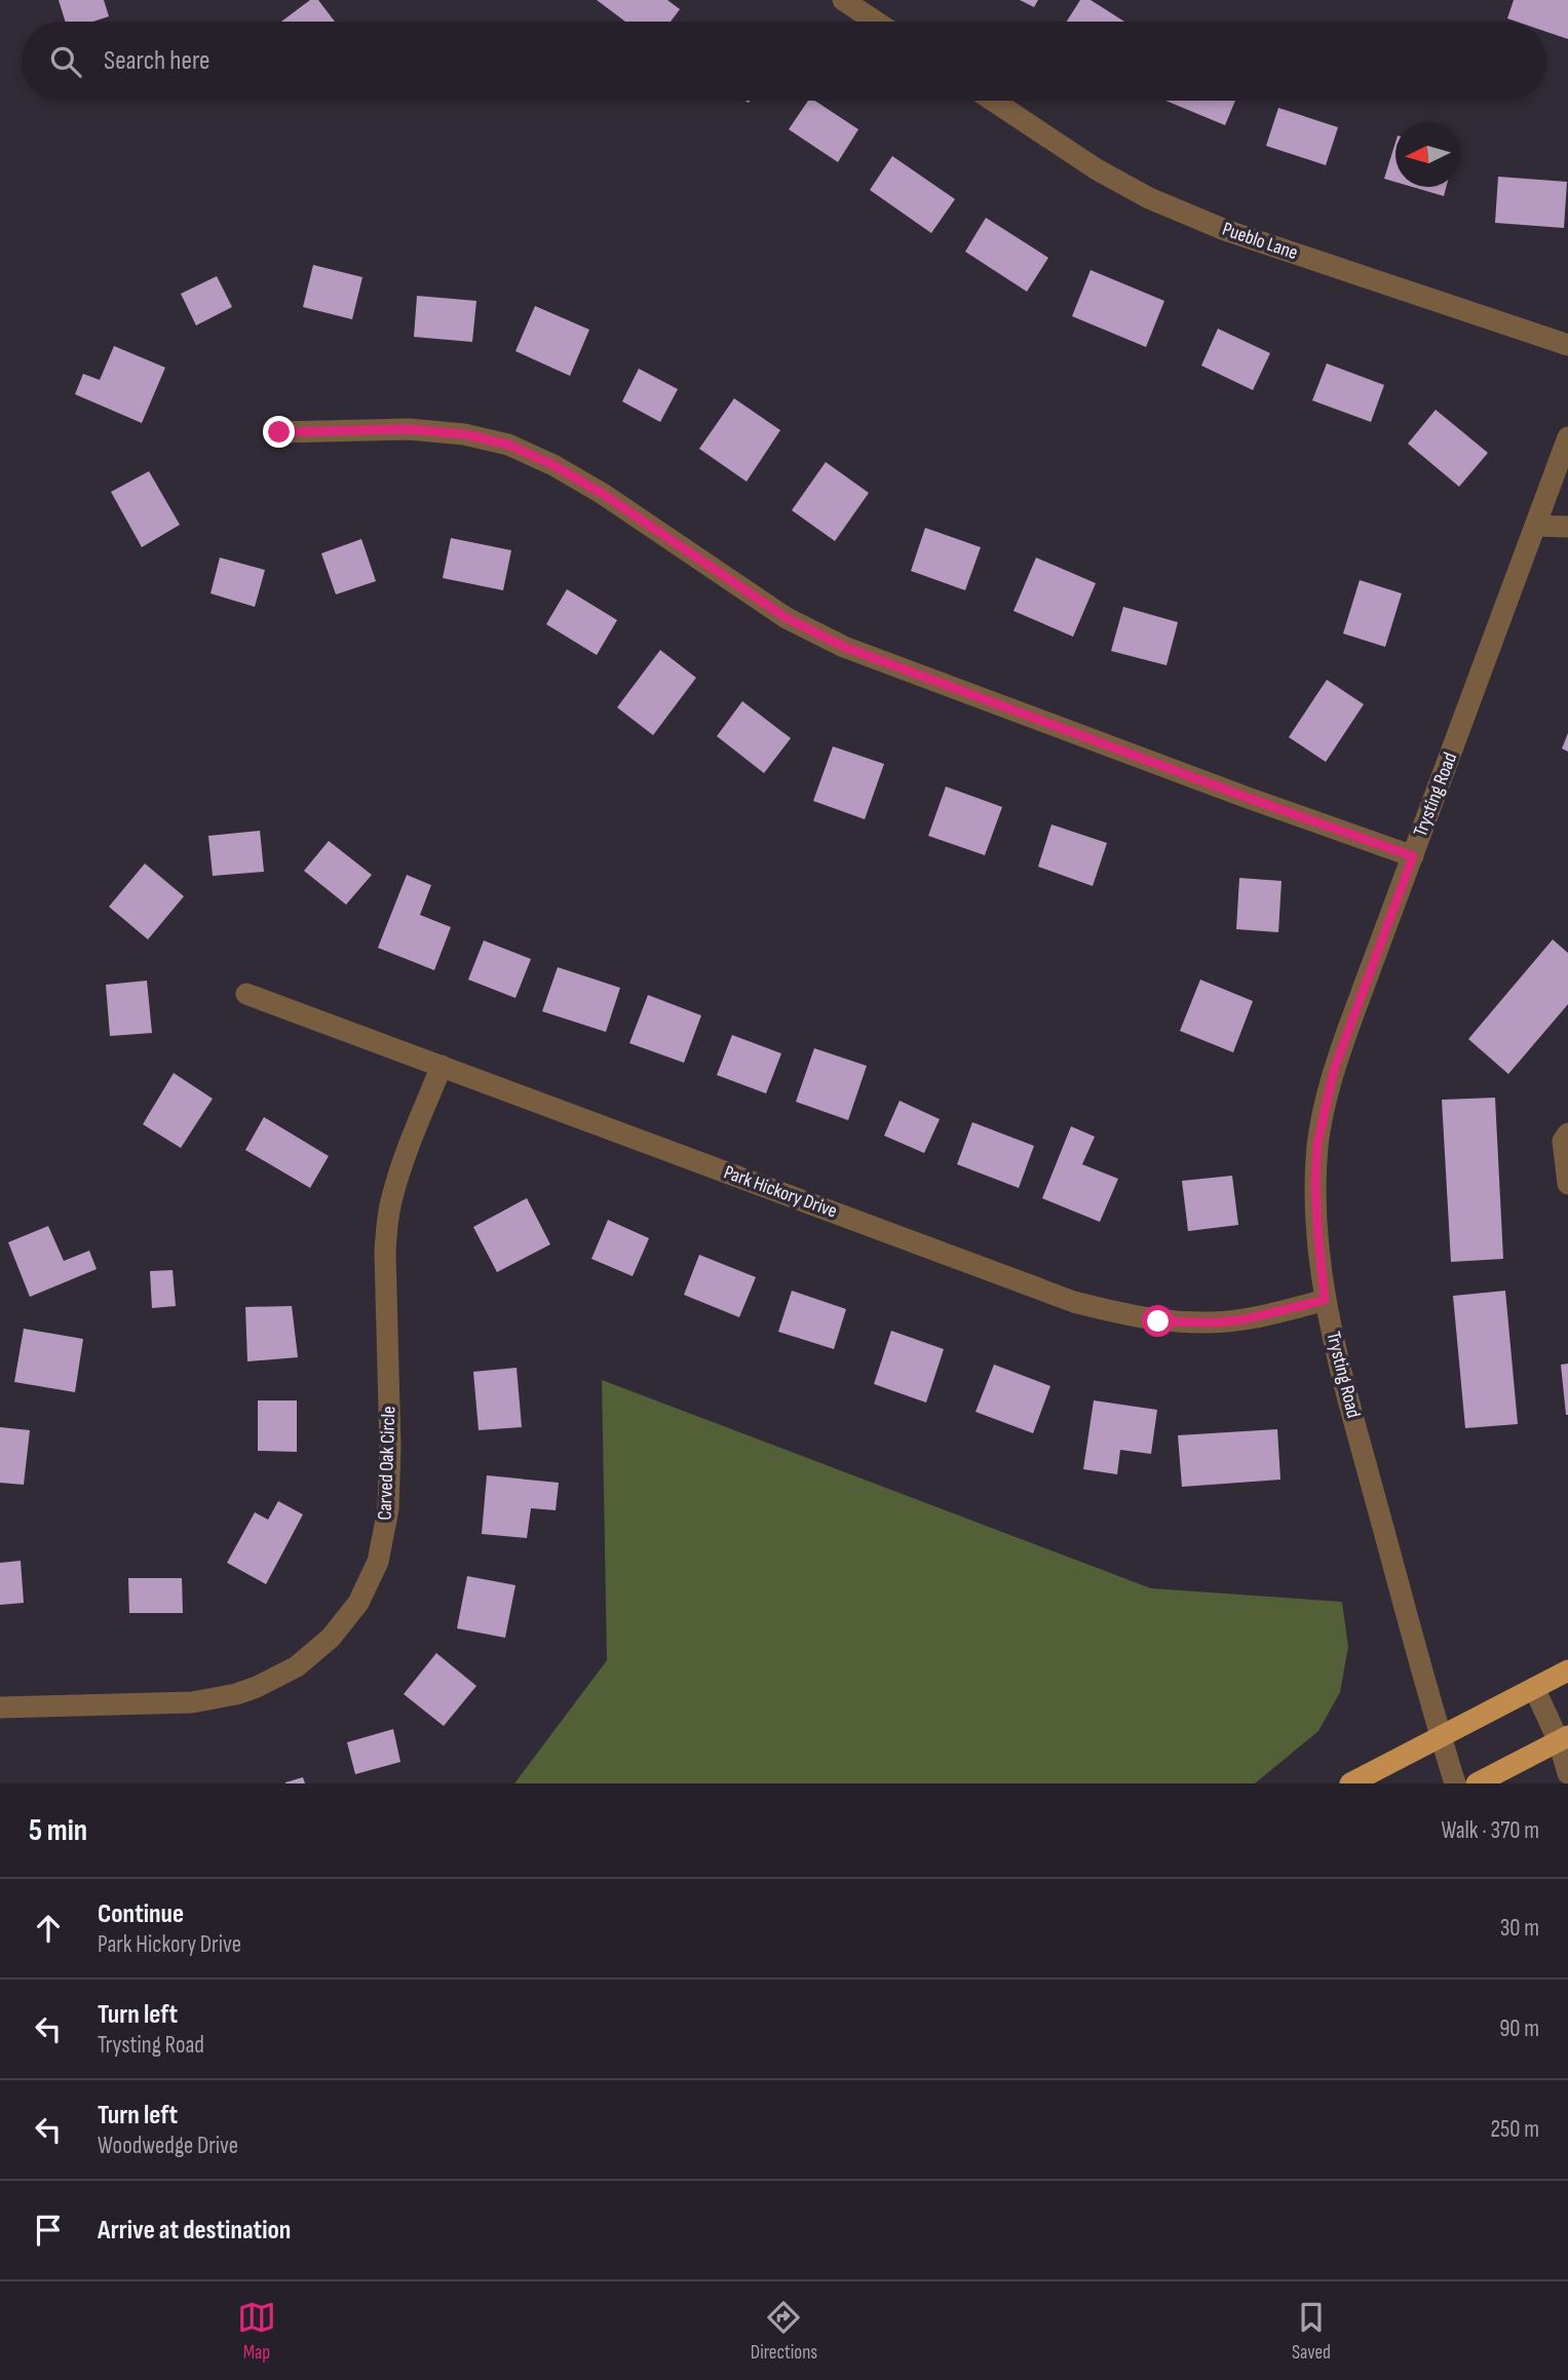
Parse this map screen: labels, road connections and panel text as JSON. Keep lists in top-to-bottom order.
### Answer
{
  "streets": {
    "street": [
      "Pueblo Lane",
      "Trysting Road",
      "Park Hickory Drive",
      "Carved Oak Circle"
    ]
  },
  "crossings": [
    ["Trysting Road", "Park Hickory Drive"],
    ["Park Hickory Drive", "Carved Oak Circle"]
  ],
  "north": "left",
  "page": {
    "search": "Search here",
    "heading": ["5 min", "Walk · 370 m"],
    "list": [
      ["Continue", "Park Hickory Drive", "30 m"],
      ["Turn left", "Trysting Road", "90 m"],
      ["Turn left", "Woodwedge Drive", "250 m"],
      "Arrive at destination"
    ],
    "nav": ["Map", "Directions", "Saved"]
  }
}
